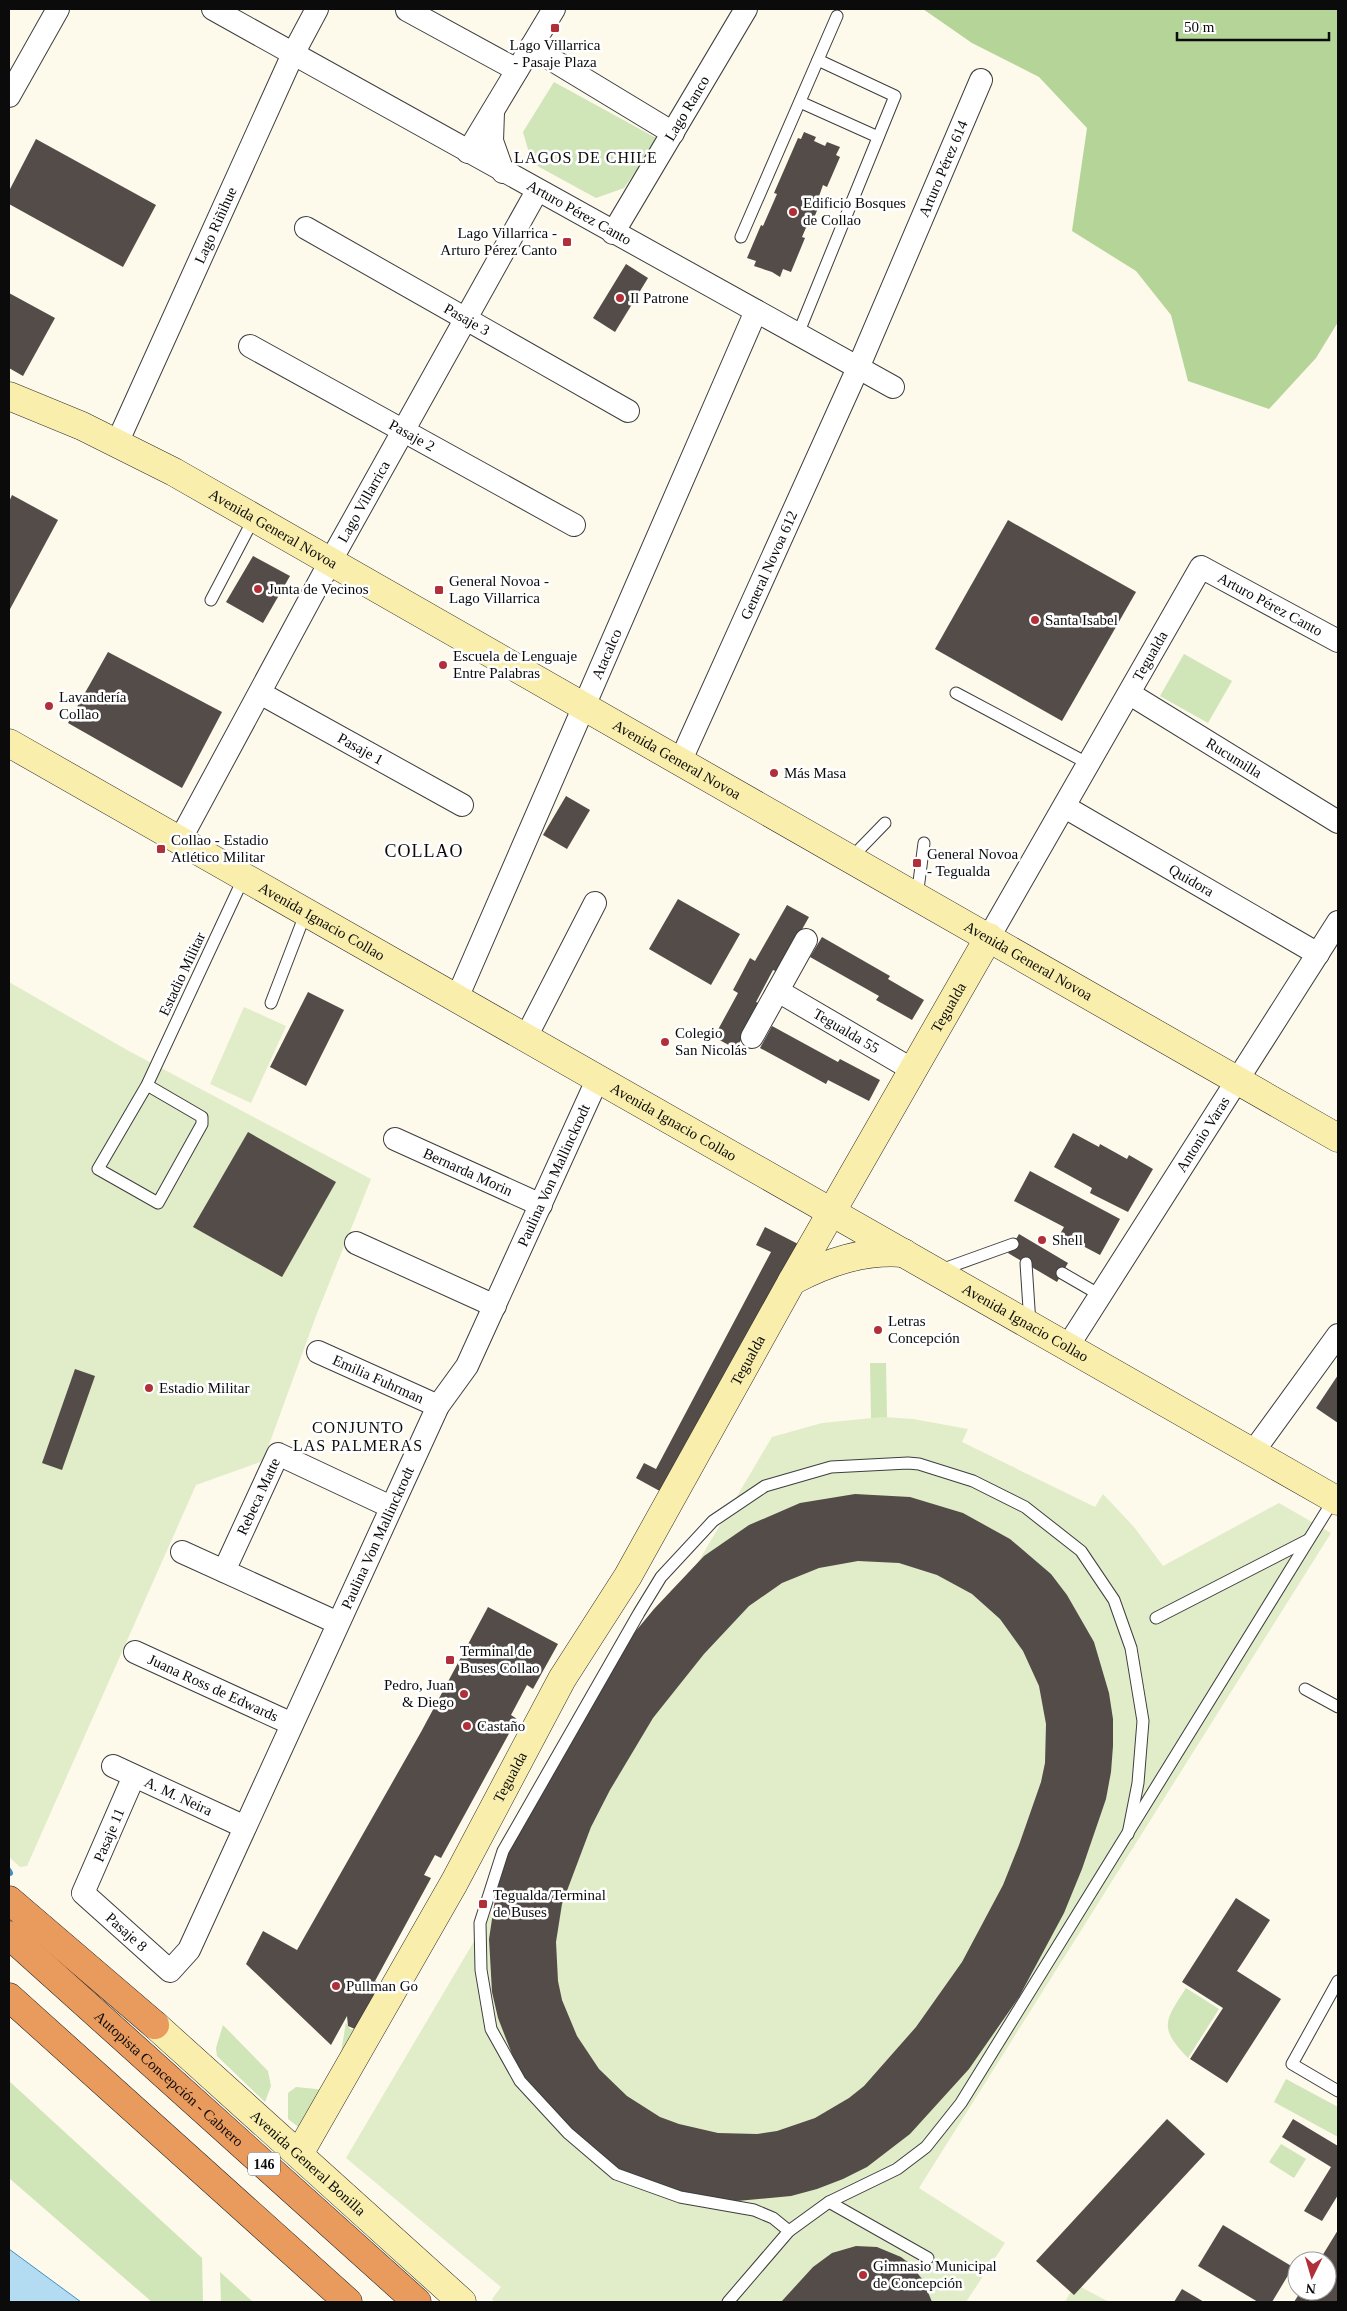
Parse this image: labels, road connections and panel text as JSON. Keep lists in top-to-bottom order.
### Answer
{
  "streets": {
    "highway": ["Autopista Concepción - Cabrero", "146"],
    "main road": [
      "Avenida General Novoa",
      "Tegualda",
      "Avenida Ignacio Collao",
      "Avenida General Bonilla"
    ],
    "street": [
      "Lago Ranco",
      "Arturo Pérez 614",
      "Arturo Pérez Canto",
      "Lago Riñihue",
      "Pasaje 3",
      "Pasaje 2",
      "Lago Villarrica",
      "General Novoa 612",
      "Atacalco",
      "Pasaje 1",
      "Rucumilla",
      "Quidora",
      "Tegualda 55",
      "Antonio Varas",
      "Bernarda Morin",
      "Paulina Von Mallinckrodt",
      "Emilia Fuhrman",
      "Rebeca Matte",
      "Juana Ross de Edwards",
      "A. M. Neira",
      "Pasaje 11",
      "Pasaje 8"
    ],
    "lane": ["Estadio Militar"]
  },
  "crossings": [
    ["Lago Ranco", "Arturo Pérez Canto"],
    ["Arturo Pérez 614", "Arturo Pérez Canto"],
    ["Arturo Pérez 614", "General Novoa 612"],
    ["Arturo Pérez Canto", "Lago Riñihue"],
    ["Arturo Pérez Canto", "Lago Villarrica"],
    ["Arturo Pérez Canto", "General Novoa 612"],
    ["Arturo Pérez Canto", "Atacalco"],
    ["Arturo Pérez Canto", "Tegualda"],
    ["Lago Riñihue", "Avenida General Novoa"],
    ["Pasaje 3", "Lago Villarrica"],
    ["Pasaje 2", "Lago Villarrica"],
    ["Lago Villarrica", "Avenida General Novoa"],
    ["Lago Villarrica", "Pasaje 1"],
    ["Lago Villarrica", "Avenida Ignacio Collao"],
    ["Avenida General Novoa", "General Novoa 612"],
    ["Avenida General Novoa", "Atacalco"],
    ["Avenida General Novoa", "Tegualda"],
    ["Avenida General Novoa", "Antonio Varas"],
    ["Atacalco", "Avenida Ignacio Collao"],
    ["Tegualda", "Rucumilla"],
    ["Tegualda", "Quidora"],
    ["Tegualda", "Avenida Ignacio Collao"],
    ["Tegualda", "Tegualda 55"],
    ["Tegualda", "Avenida General Bonilla"],
    ["Quidora", "Antonio Varas"],
    ["Avenida Ignacio Collao", "Estadio Militar"],
    ["Avenida Ignacio Collao", "Antonio Varas"],
    ["Avenida Ignacio Collao", "Paulina Von Mallinckrodt"],
    ["Bernarda Morin", "Paulina Von Mallinckrodt"],
    ["Paulina Von Mallinckrodt", "Emilia Fuhrman"],
    ["Paulina Von Mallinckrodt", "Rebeca Matte"],
    ["Paulina Von Mallinckrodt", "Juana Ross de Edwards"],
    ["Paulina Von Mallinckrodt", "A. M. Neira"],
    ["Paulina Von Mallinckrodt", "Pasaje 8"],
    ["A. M. Neira", "Pasaje 11"],
    ["Pasaje 11", "Pasaje 8"]
  ],
  "districts": ["LAGOS DE CHILE", "COLLAO", "CONJUNTO LAS PALMERAS"],
  "places": {
    "transit": [
      "Lago Villarrica - Pasaje Plaza",
      "Lago Villarrica - Arturo Pérez Canto",
      "General Novoa - Lago Villarrica",
      "Collao - Estadio Atlético Militar",
      "General Novoa - Tegualda",
      "Terminal de Buses Collao",
      "Tegualda/Terminal de Buses"
    ],
    "other": [
      "Edificio Bosques de Collao",
      "Il Patrone",
      "Junta de Vecinos",
      "Santa Isabel",
      "Escuela de Lenguaje Entre Palabras",
      "Lavandería Collao",
      "Más Masa",
      "Colegio San Nicolás",
      "Shell",
      "Letras Concepción",
      "Estadio Militar",
      "Pedro, Juan & Diego",
      "Castaño",
      "Pullman Go",
      "Gimnasio Municipal de Concepción"
    ]
  },
  "scale_bar": "50 m",
  "north": "bottom"
}
